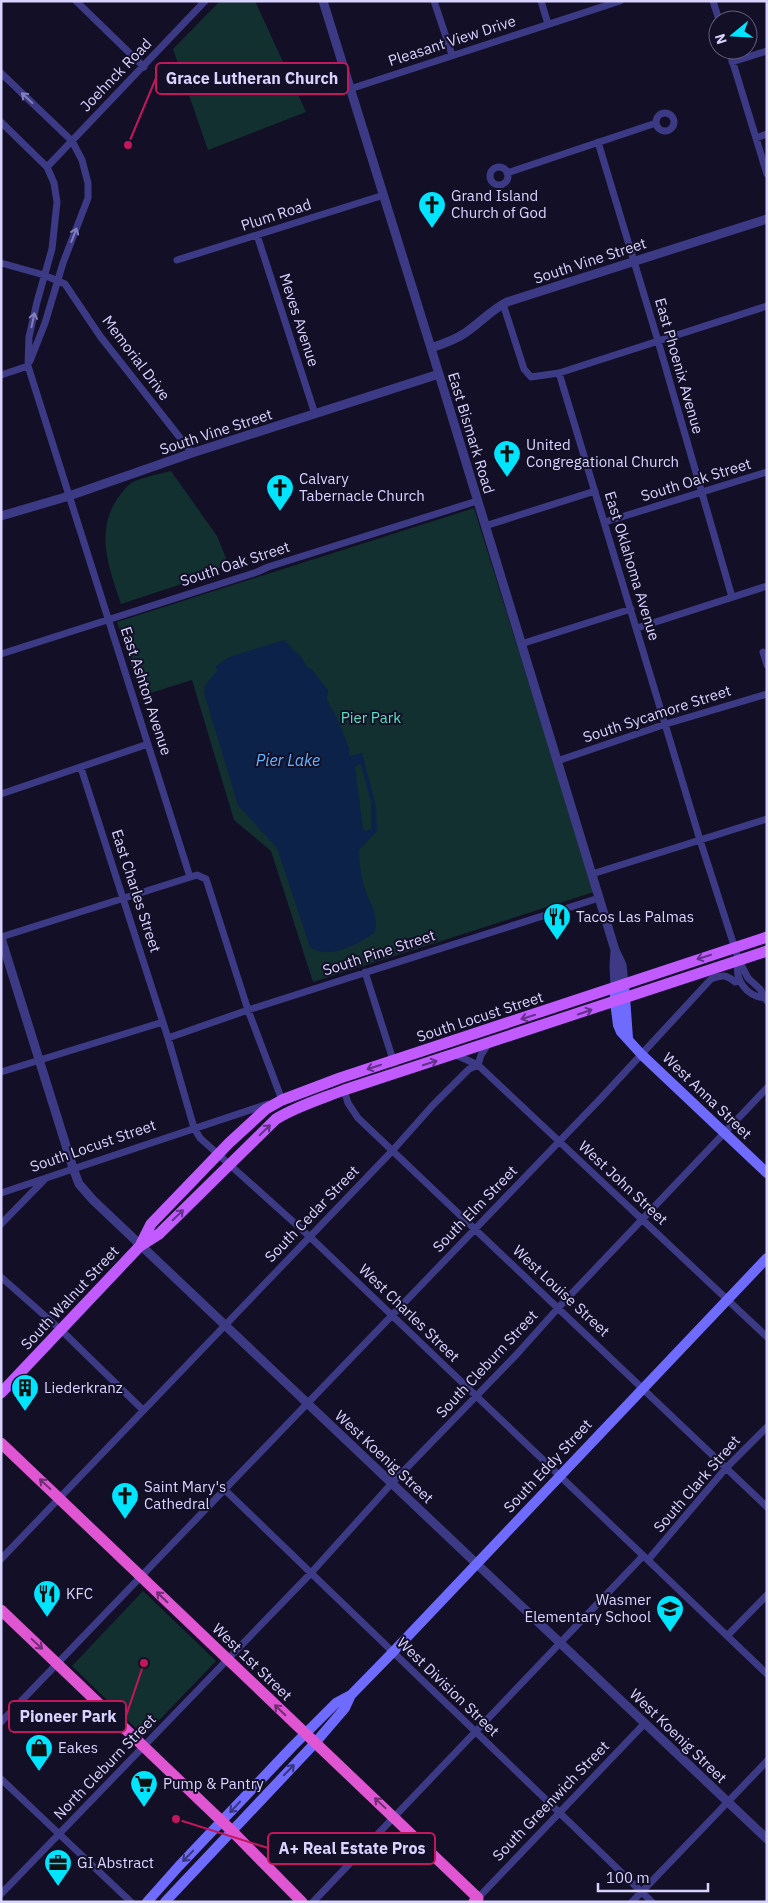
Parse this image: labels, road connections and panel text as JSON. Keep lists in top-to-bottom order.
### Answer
{
  "streets": {
    "highway": ["West 1st Street"],
    "main road": [
      "South Locust Street",
      "West Anna Street",
      "South Walnut Street",
      "South Eddy Street"
    ],
    "street": [
      "Pleasant View Drive",
      "Joehnck Road",
      "Plum Road",
      "South Vine Street",
      "Meves Avenue",
      "Memorial Drive",
      "East Phoenix Avenue",
      "East Bismark Road",
      "South Oak Street",
      "East Oklahoma Avenue",
      "East Ashton Avenue",
      "South Sycamore Street",
      "East Charles Street",
      "South Pine Street",
      "West John Street",
      "South Elm Street",
      "South Cedar Street",
      "West Louise Street",
      "West Charles Street",
      "South Cleburn Street",
      "West Koenig Street",
      "South Clark Street",
      "West Division Street",
      "North Cleburn Street",
      "South Greenwich Street"
    ]
  },
  "crossings": [
    ["Pleasant View Drive", "East Bismark Road"],
    ["Plum Road", "Meves Avenue"],
    ["Plum Road", "East Bismark Road"],
    ["South Vine Street", "Meves Avenue"],
    ["South Vine Street", "Memorial Drive"],
    ["South Vine Street", "East Phoenix Avenue"],
    ["South Vine Street", "East Bismark Road"],
    ["South Vine Street", "East Ashton Avenue"],
    ["Memorial Drive", "East Ashton Avenue"],
    ["East Phoenix Avenue", "South Oak Street"],
    ["East Bismark Road", "South Oak Street"],
    ["East Bismark Road", "South Sycamore Street"],
    ["East Bismark Road", "South Pine Street"],
    ["East Bismark Road", "South Locust Street"],
    ["East Bismark Road", "West Anna Street"],
    ["South Oak Street", "East Oklahoma Avenue"],
    ["South Oak Street", "East Ashton Avenue"],
    ["East Oklahoma Avenue", "South Sycamore Street"],
    ["East Oklahoma Avenue", "South Locust Street"],
    ["East Charles Street", "South Pine Street"],
    ["South Locust Street", "West Anna Street"],
    ["South Locust Street", "West John Street"],
    ["South Locust Street", "South Cedar Street"],
    ["South Locust Street", "West Louise Street"],
    ["South Locust Street", "South Walnut Street"],
    ["South Locust Street", "West Charles Street"],
    ["South Locust Street", "West Koenig Street"],
    ["West Anna Street", "South Elm Street"],
    ["West Anna Street", "South Cleburn Street"],
    ["West John Street", "South Elm Street"],
    ["West John Street", "South Cedar Street"],
    ["West John Street", "South Cleburn Street"],
    ["West John Street", "South Eddy Street"],
    ["South Elm Street", "West Louise Street"],
    ["South Elm Street", "West Charles Street"],
    ["South Elm Street", "West Koenig Street"],
    ["South Elm Street", "West Division Street"],
    ["South Cedar Street", "West Louise Street"],
    ["South Cedar Street", "West Charles Street"],
    ["South Cedar Street", "West Koenig Street"],
    ["West Louise Street", "South Cleburn Street"],
    ["West Louise Street", "South Eddy Street"],
    ["West Louise Street", "South Clark Street"],
    ["South Walnut Street", "West Charles Street"],
    ["South Walnut Street", "West Koenig Street"],
    ["West Charles Street", "South Cleburn Street"],
    ["West Charles Street", "South Eddy Street"],
    ["West Charles Street", "South Clark Street"],
    ["South Cleburn Street", "West Koenig Street"],
    ["South Cleburn Street", "West 1st Street"],
    ["South Cleburn Street", "West Division Street"],
    ["South Cleburn Street", "North Cleburn Street"],
    ["West Koenig Street", "South Eddy Street"],
    ["West Koenig Street", "South Clark Street"],
    ["West Koenig Street", "South Greenwich Street"],
    ["South Eddy Street", "West 1st Street"],
    ["South Eddy Street", "West Division Street"],
    ["South Clark Street", "West 1st Street"],
    ["South Clark Street", "West Division Street"],
    ["West 1st Street", "North Cleburn Street"],
    ["West 1st Street", "South Greenwich Street"],
    ["West Division Street", "South Greenwich Street"]
  ],
  "one_way": ["West 1st Street"],
  "water": ["Pier Lake"],
  "parks": ["Pier Park"],
  "places": {
    "other": ["Grace Lutheran Church", "Pioneer Park", "A+ Real Estate Pros"],
    "church": [
      "Grand Island Church of God",
      "United Congregational Church",
      "Calvary Tabernacle Church",
      "Saint Mary's Cathedral"
    ],
    "restaurant": ["Tacos Las Palmas", "KFC"],
    "building": ["Liederkranz"],
    "school or university": ["Wasmer Elementary School"],
    "shop": ["Eakes"],
    "supermarket": ["Pump & Pantry"],
    "office": ["GI Abstract"]
  },
  "scale_bar": "100 m",
  "north": "left"
}
